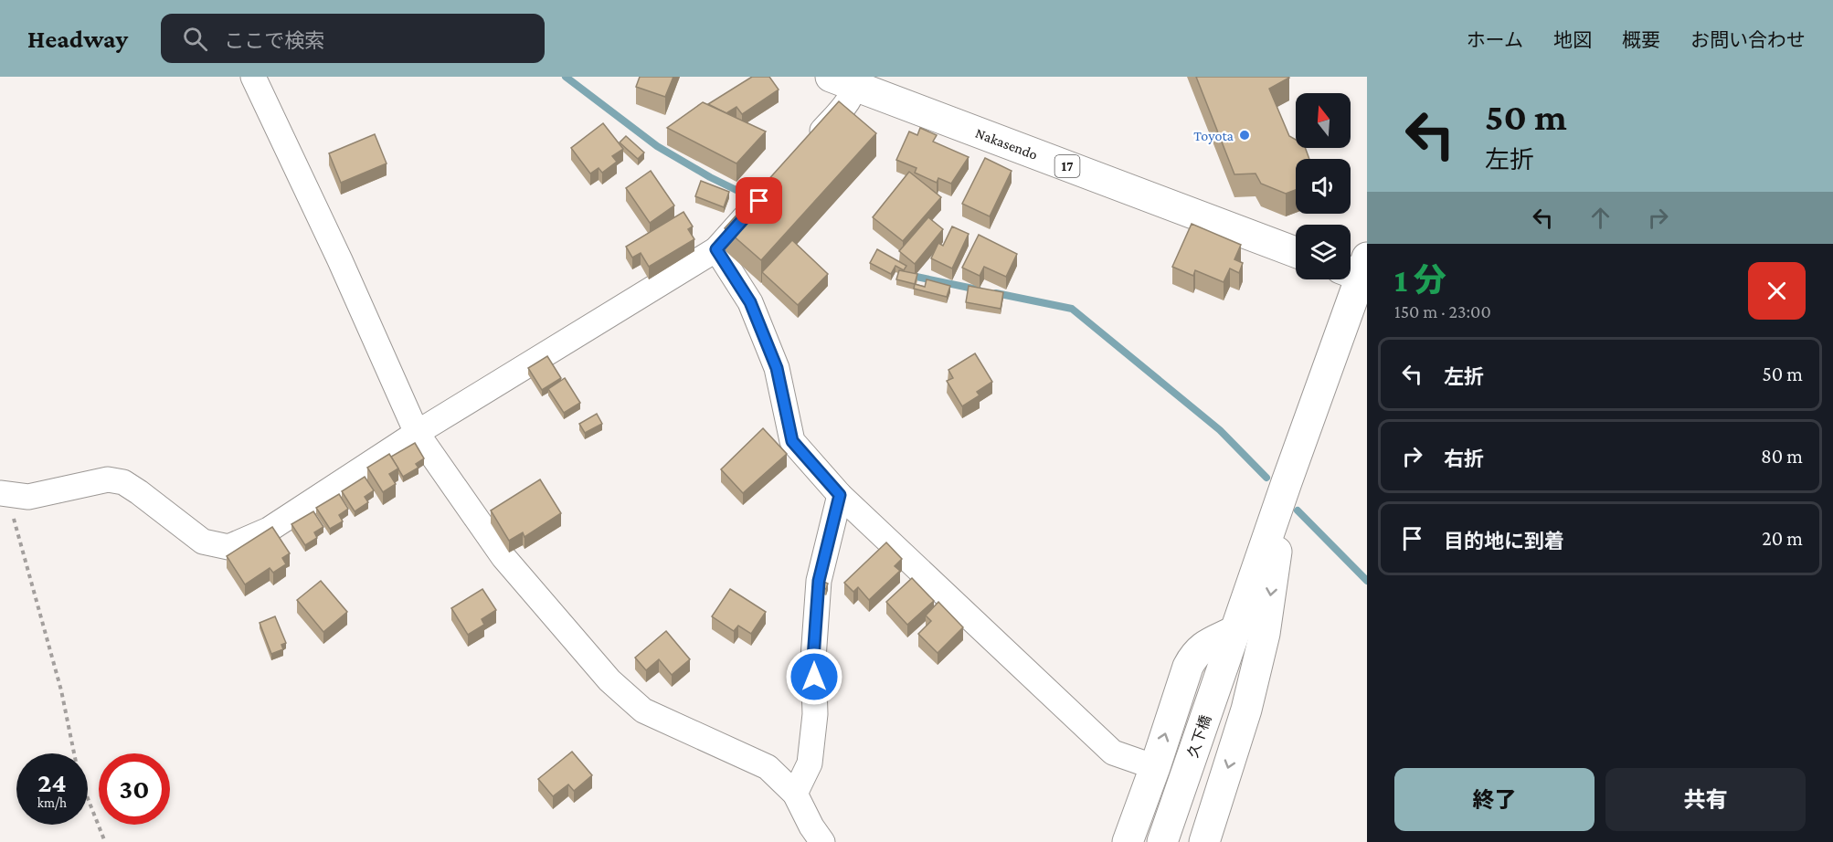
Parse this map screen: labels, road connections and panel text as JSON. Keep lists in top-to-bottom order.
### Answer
{
  "streets": {
    "main road": ["Nakasendo", "17", "久下橋"]
  },
  "places": ["Toyota"],
  "north": "top",
  "page": {
    "header": "Headway",
    "search": "ここで検索",
    "nav": [
      "ホーム",
      "地図",
      "概要",
      "お問い合わせ"
    ],
    "turn": ["50 m", "左折"],
    "heading": ["1 分", "150 m · 23:00"],
    "list": [
      {
        "name": "左折",
        "value": "50 m"
      },
      {
        "name": "右折",
        "value": "80 m"
      },
      {
        "name": "目的地に到着",
        "value": "20 m"
      }
    ],
    "speed": "24 km/h",
    "limit": "30",
    "buttons": ["終了", "共有"]
  }
}
